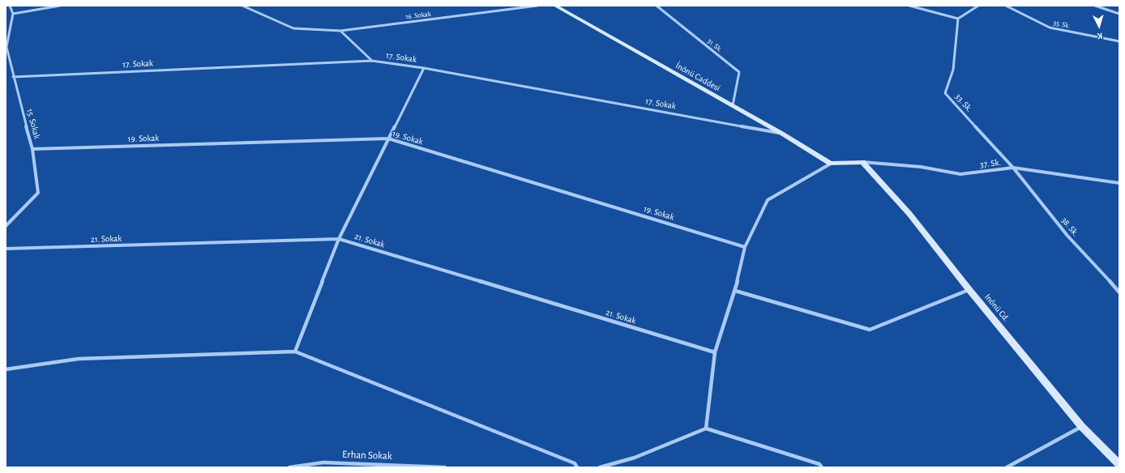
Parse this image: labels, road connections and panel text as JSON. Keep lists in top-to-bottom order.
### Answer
{
  "streets": {
    "street": [
      "16. Sokak",
      "35. Sk.",
      "31. Sk.",
      "17. Sokak",
      "İnönü Caddesi",
      "33. Sk.",
      "15. Sokak",
      "19. Sokak",
      "37. Sk.",
      "38. Sk.",
      "21. Sokak",
      "Inönü Cd.",
      "Erhan Sokak"
    ]
  },
  "crossings": [
    ["31. Sk.", "İnönü Caddesi"],
    ["17. Sokak", "İnönü Caddesi"],
    ["17. Sokak", "15. Sokak"],
    ["33. Sk.", "37. Sk."],
    ["33. Sk.", "38. Sk."],
    ["15. Sokak", "19. Sokak"],
    ["37. Sk.", "38. Sk."],
    ["37. Sk.", "Inönü Cd."]
  ],
  "north": "bottom"
}
